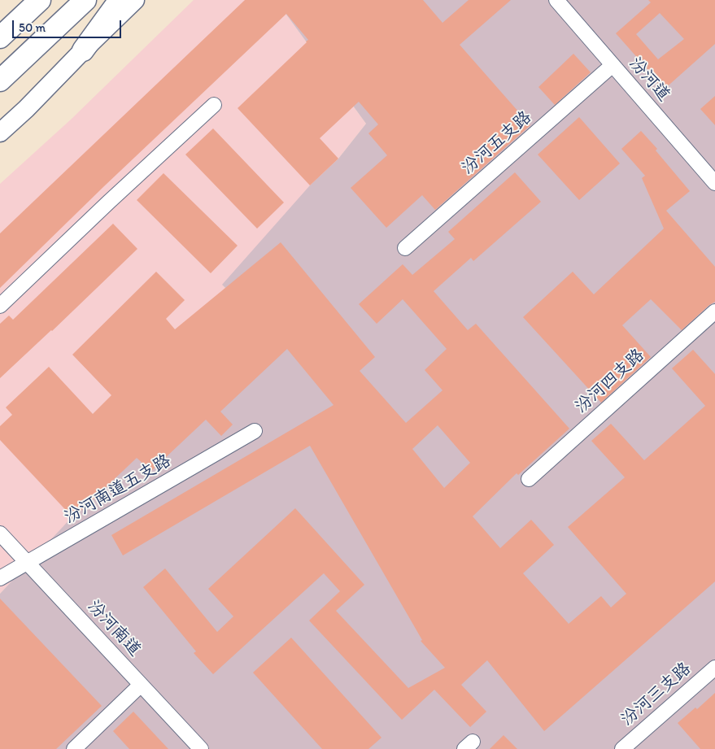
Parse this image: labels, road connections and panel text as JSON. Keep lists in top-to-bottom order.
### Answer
{
  "streets": {
    "street": [
      "汾河道",
      "汾河五支路",
      "汾河四支路",
      "汾河南道五支路",
      "汾河南道",
      "汾河三支路"
    ]
  },
  "crossings": [
    ["汾河道", "汾河五支路"],
    ["汾河南道五支路", "汾河南道"]
  ],
  "scale_bar": "50 m"
}
